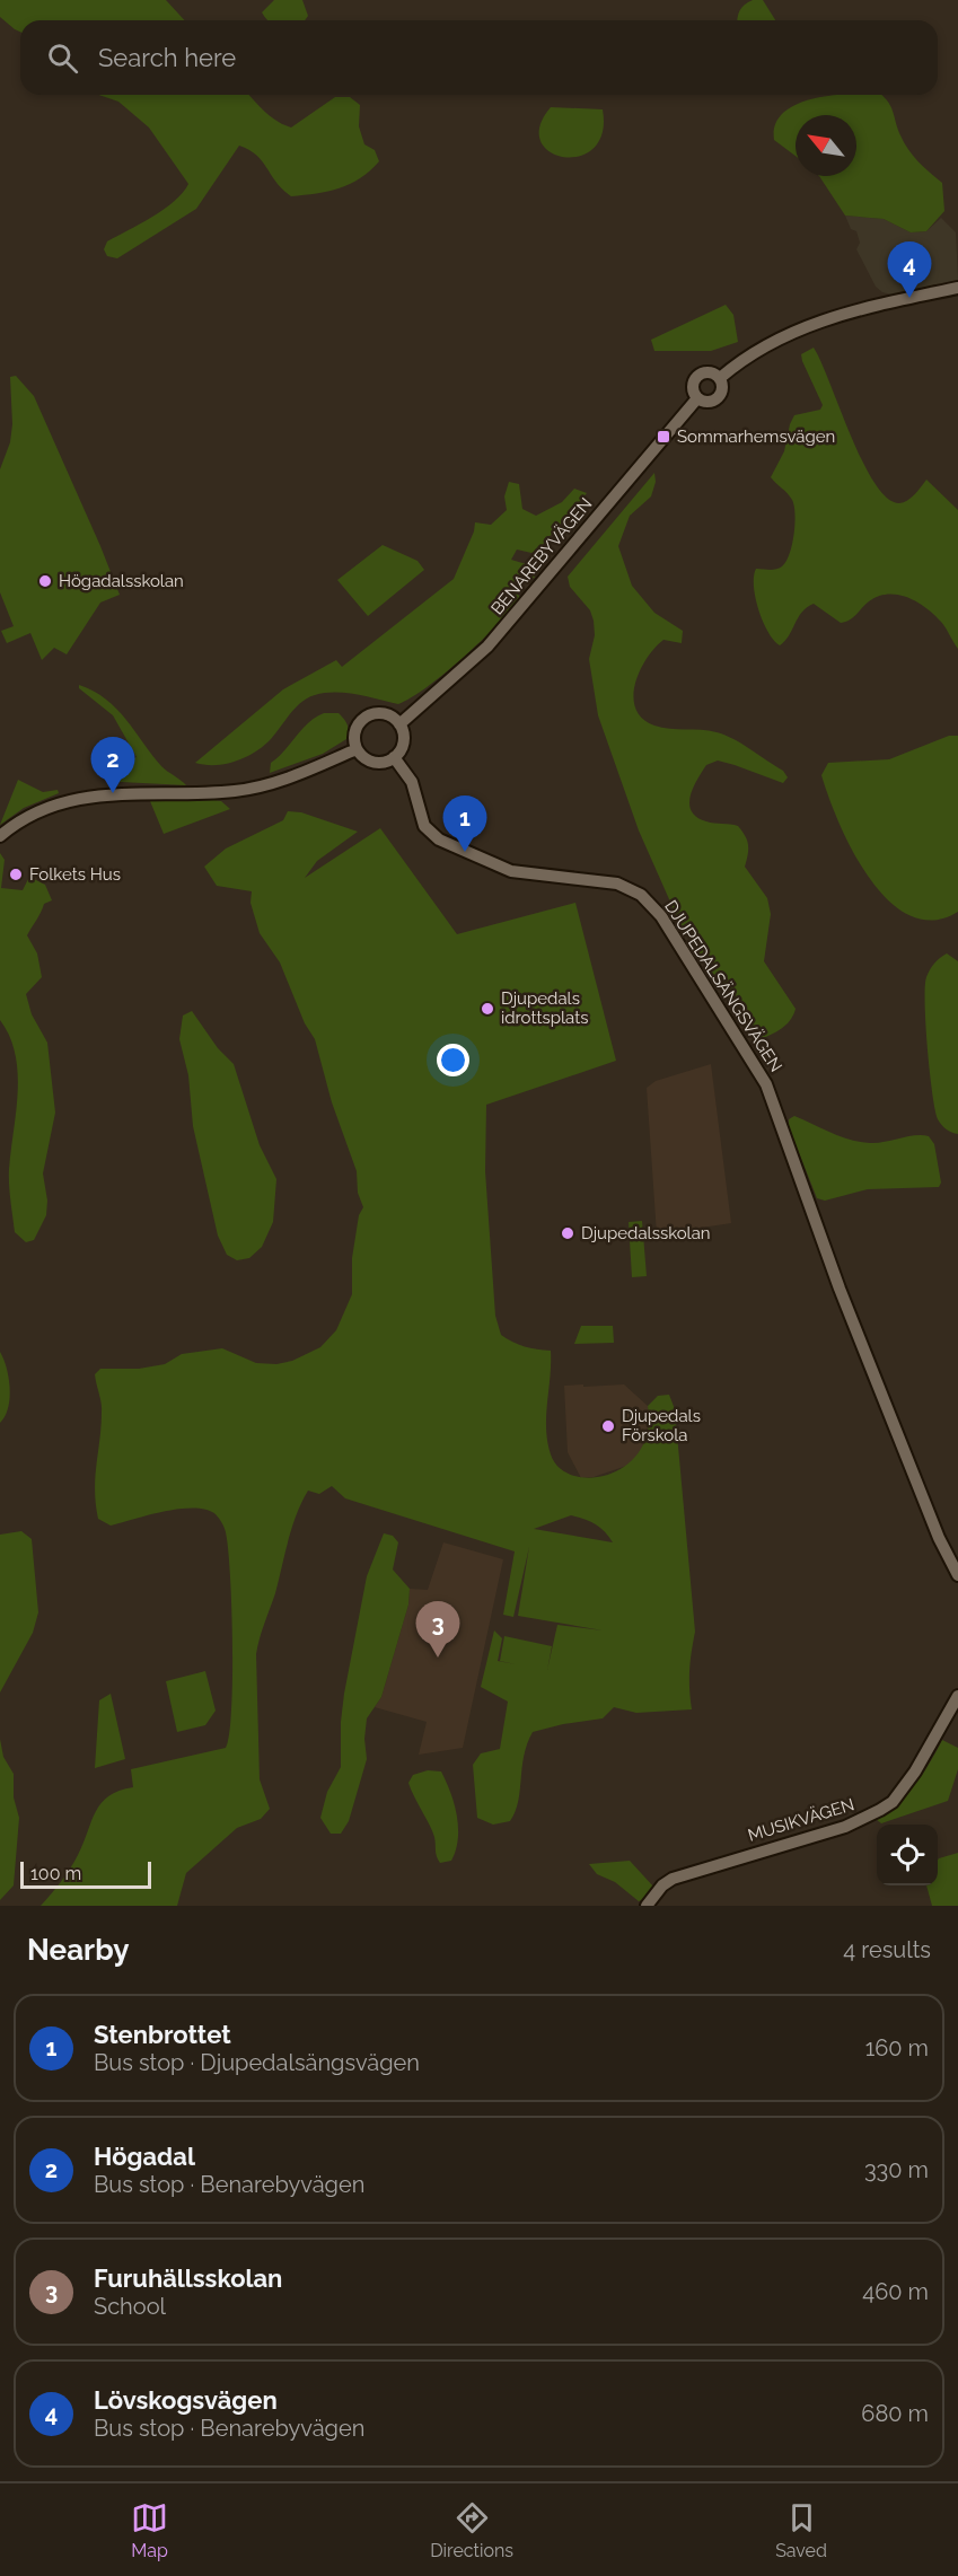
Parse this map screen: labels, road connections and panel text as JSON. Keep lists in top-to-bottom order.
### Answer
{
  "streets": {
    "street": ["BENAREBYVÄGEN", "DJUPEDALSÄNGSVÄGEN", "MUSIKVÄGEN"]
  },
  "crossings": [
    ["BENAREBYVÄGEN", "DJUPEDALSÄNGSVÄGEN"]
  ],
  "places": {
    "transit": ["Sommarhemsvägen"],
    "other": [
      "Högadalsskolan",
      "Folkets Hus",
      "Djupedals idrottsplats",
      "Djupedalsskolan",
      "Djupedals Förskola"
    ]
  },
  "scale_bar": "100 m",
  "north": "top left",
  "page": {
    "search": "Search here",
    "pins": [
      "4",
      "2",
      "1",
      "3"
    ],
    "scale": "100 m",
    "heading": ["Nearby", "4 results"],
    "list": [
      {
        "mark": "1",
        "name": "Stenbrottet",
        "note": "Bus stop · Djupedalsängsvägen",
        "value": "160 m"
      },
      {
        "mark": "2",
        "name": "Högadal",
        "note": "Bus stop · Benarebyvägen",
        "value": "330 m"
      },
      {
        "mark": "3",
        "name": "Furuhällsskolan",
        "note": "School",
        "value": "460 m"
      },
      {
        "mark": "4",
        "name": "Lövskogsvägen",
        "note": "Bus stop · Benarebyvägen",
        "value": "680 m"
      }
    ],
    "nav": ["Map", "Directions", "Saved"]
  }
}
